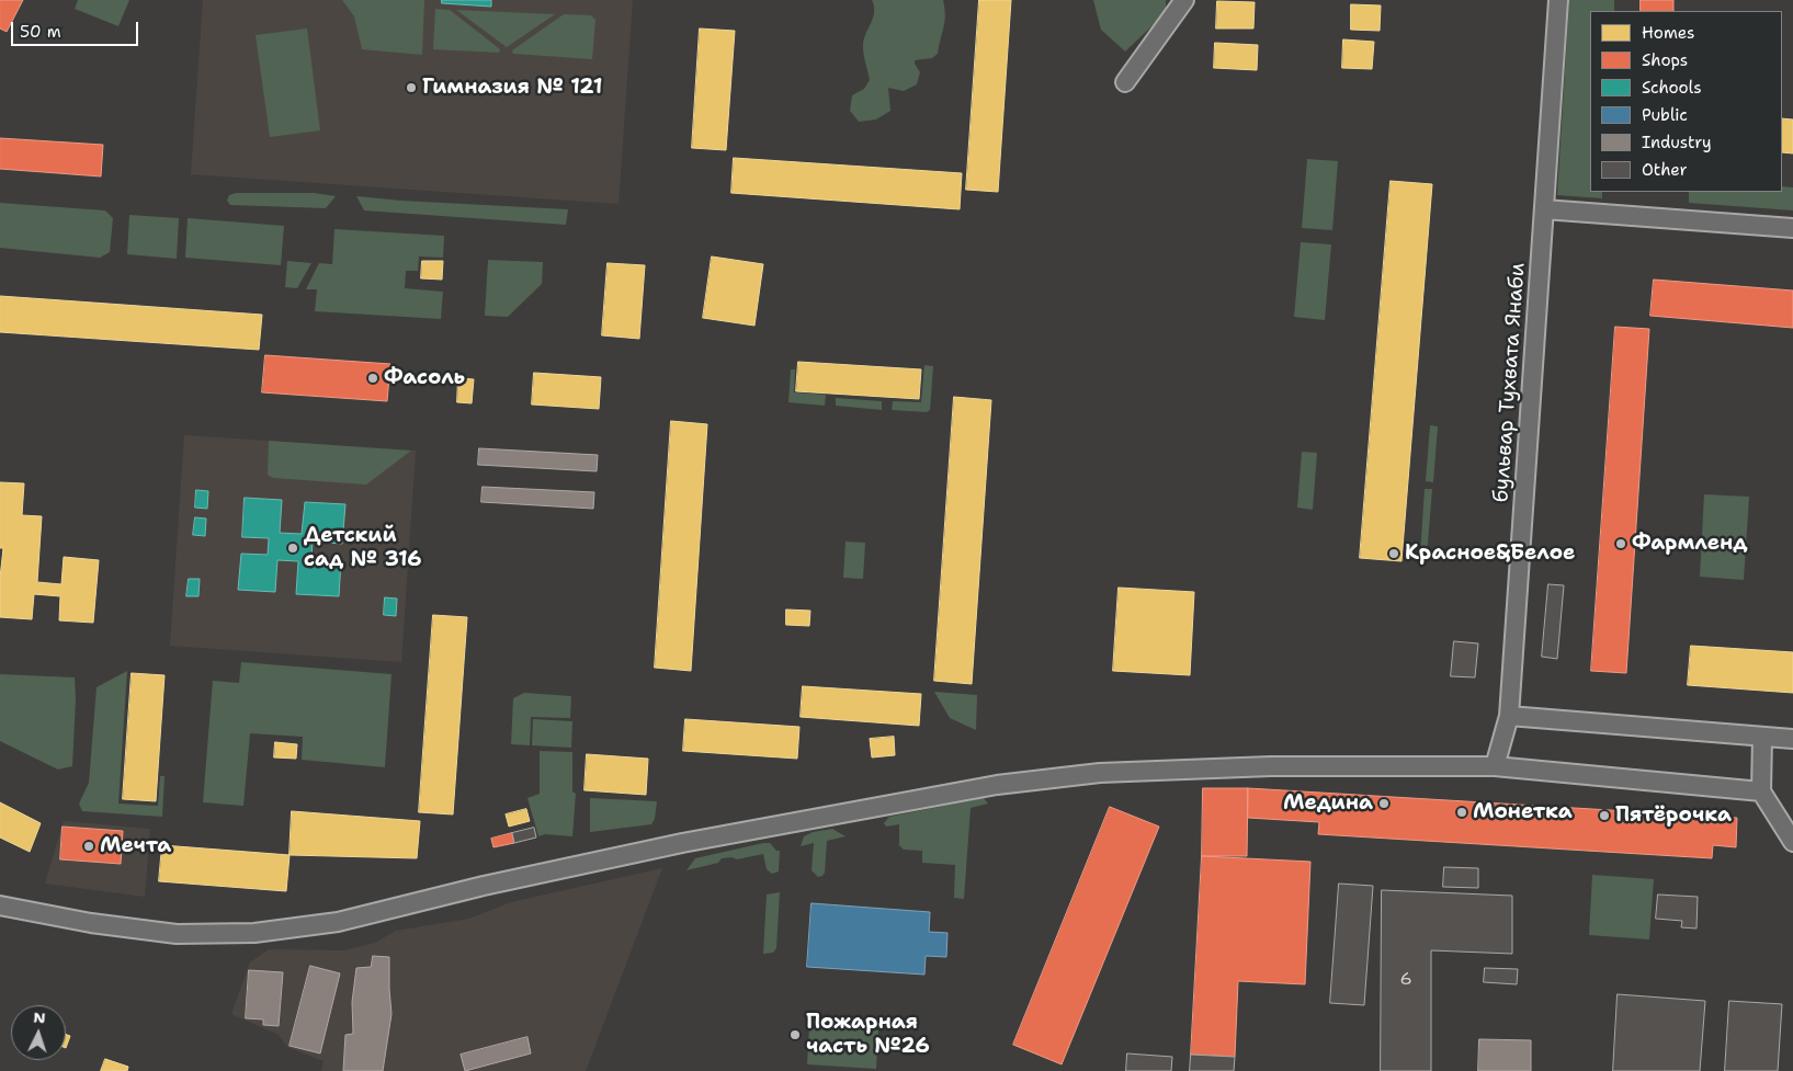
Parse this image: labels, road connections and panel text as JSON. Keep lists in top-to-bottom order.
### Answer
{
  "streets": {
    "street": ["бульвар Тухвата Янаби"]
  },
  "places": [
    "Гимназия № 121",
    "Фасоль",
    "Фармленд",
    "Детский сад № 316",
    "Красное&Белое",
    "Медина",
    "Монетка",
    "Пятёрочка",
    "Мечта",
    "Пожарная часть №26"
  ],
  "house_numbers": ["6"],
  "legend": [
    "Homes",
    "Shops",
    "Schools",
    "Public",
    "Industry",
    "Other"
  ],
  "scale_bar": "50 m",
  "north": "top"
}
